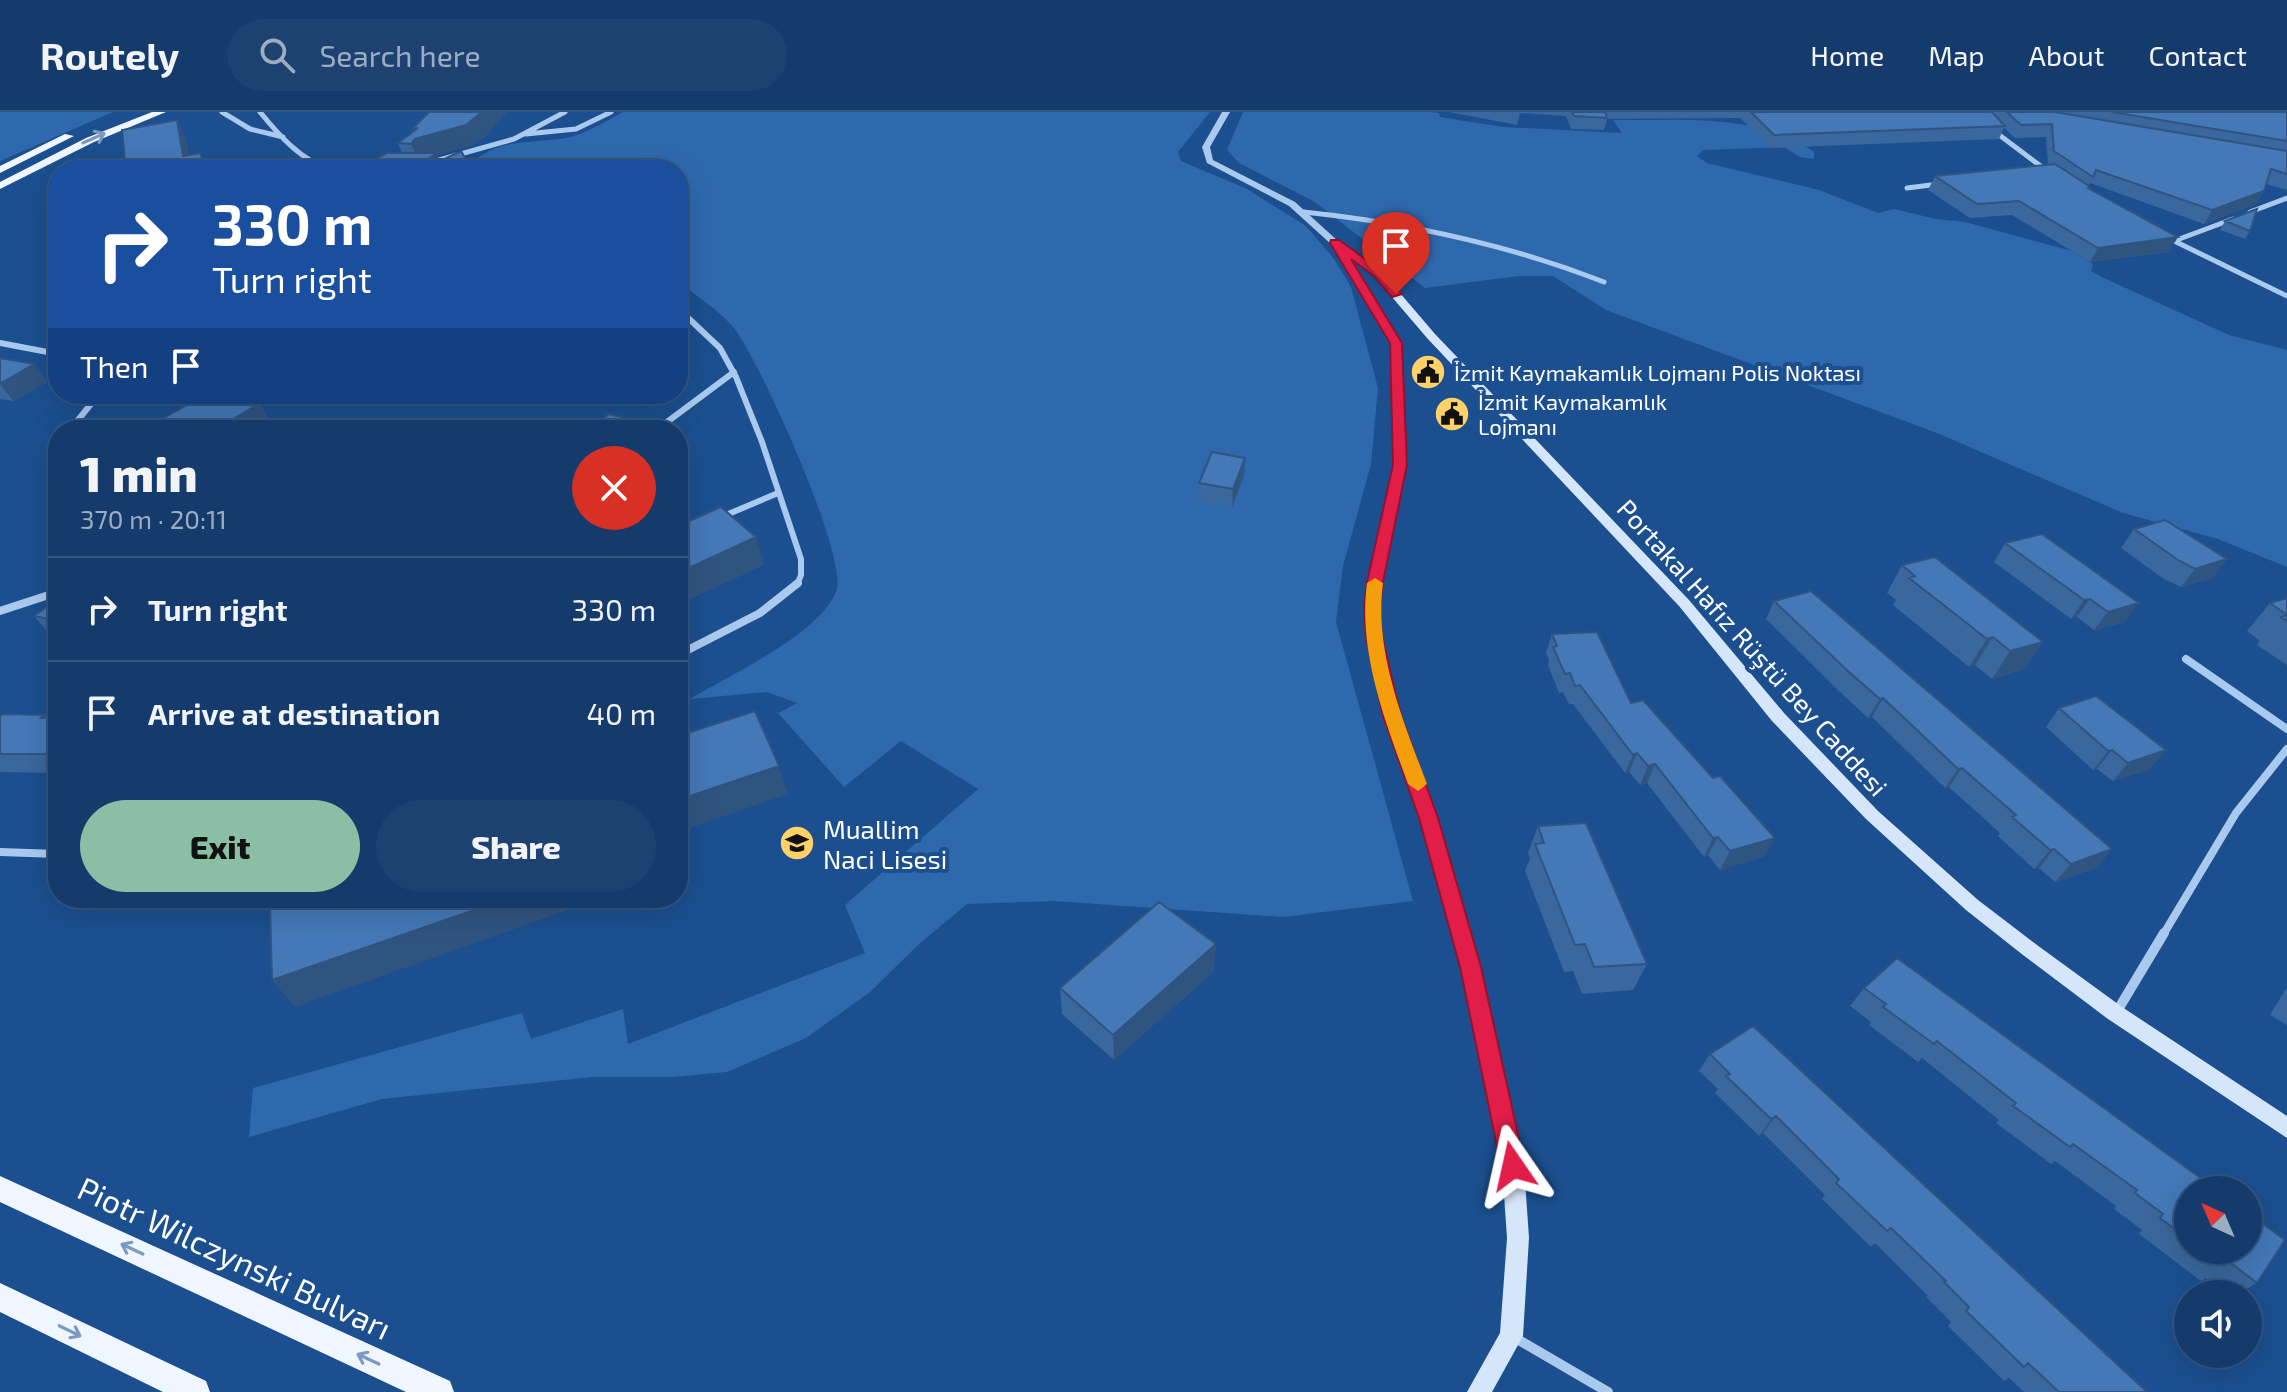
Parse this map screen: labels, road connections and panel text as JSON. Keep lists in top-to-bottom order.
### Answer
{
  "streets": {
    "main road": ["Portakal Hafız Rüştü Bey Caddesi", "Piotr Wilczynski Bulvarı"]
  },
  "places": {
    "public building": ["İzmit Kaymakamlık Lojmanı Polis Noktası", "İzmit Kaymakamlık Lojmanı"],
    "school or university": ["Muallim Naci Lisesi"]
  },
  "north": "top left",
  "page": {
    "header": "Routely",
    "search": "Search here",
    "nav": [
      "Home",
      "Map",
      "About",
      "Contact"
    ],
    "turn": ["330 m", "Turn right"],
    "then": "Then",
    "heading": ["1 min", "370 m · 20:11"],
    "list": [
      {
        "name": "Turn right",
        "value": "330 m"
      },
      {
        "name": "Arrive at destination",
        "value": "40 m"
      }
    ],
    "buttons": ["Exit", "Share"]
  }
}
